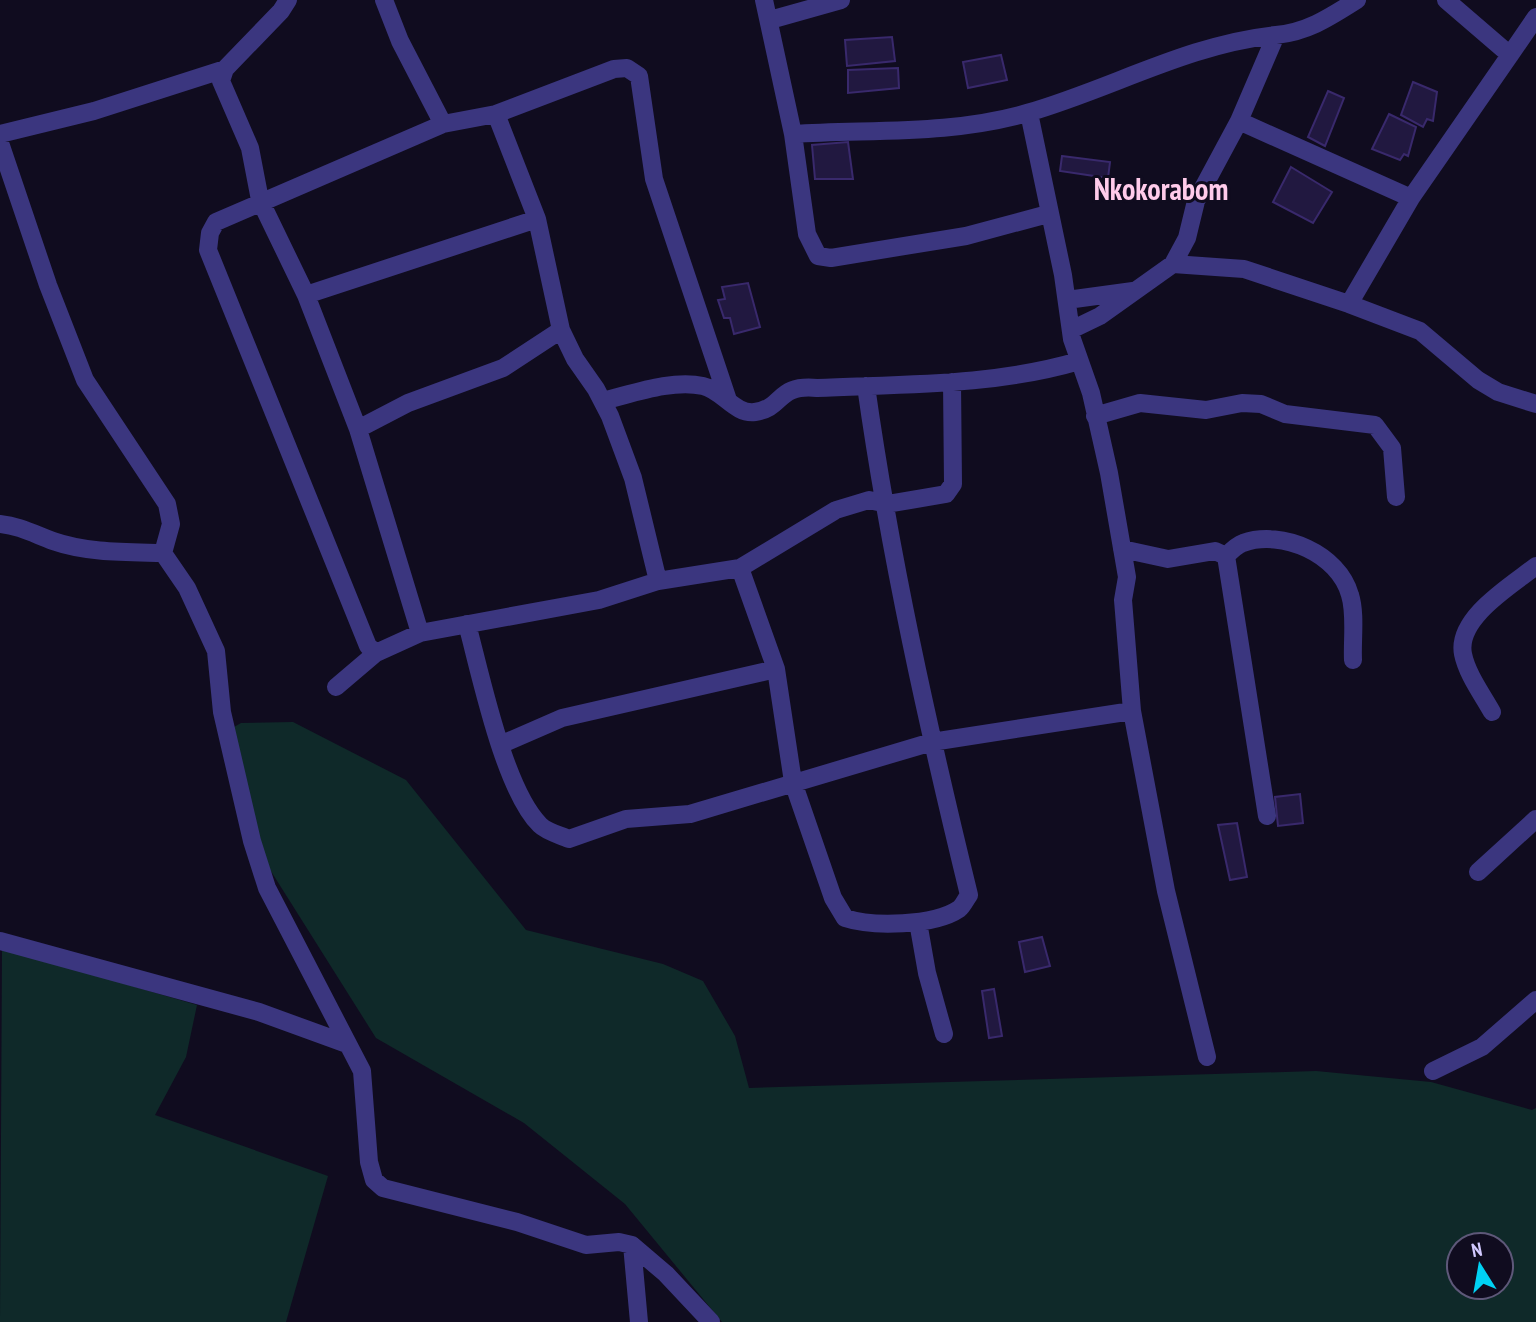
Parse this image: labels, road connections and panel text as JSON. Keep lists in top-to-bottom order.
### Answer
{
  "districts": ["Nkokorabom"],
  "north": "top"
}
